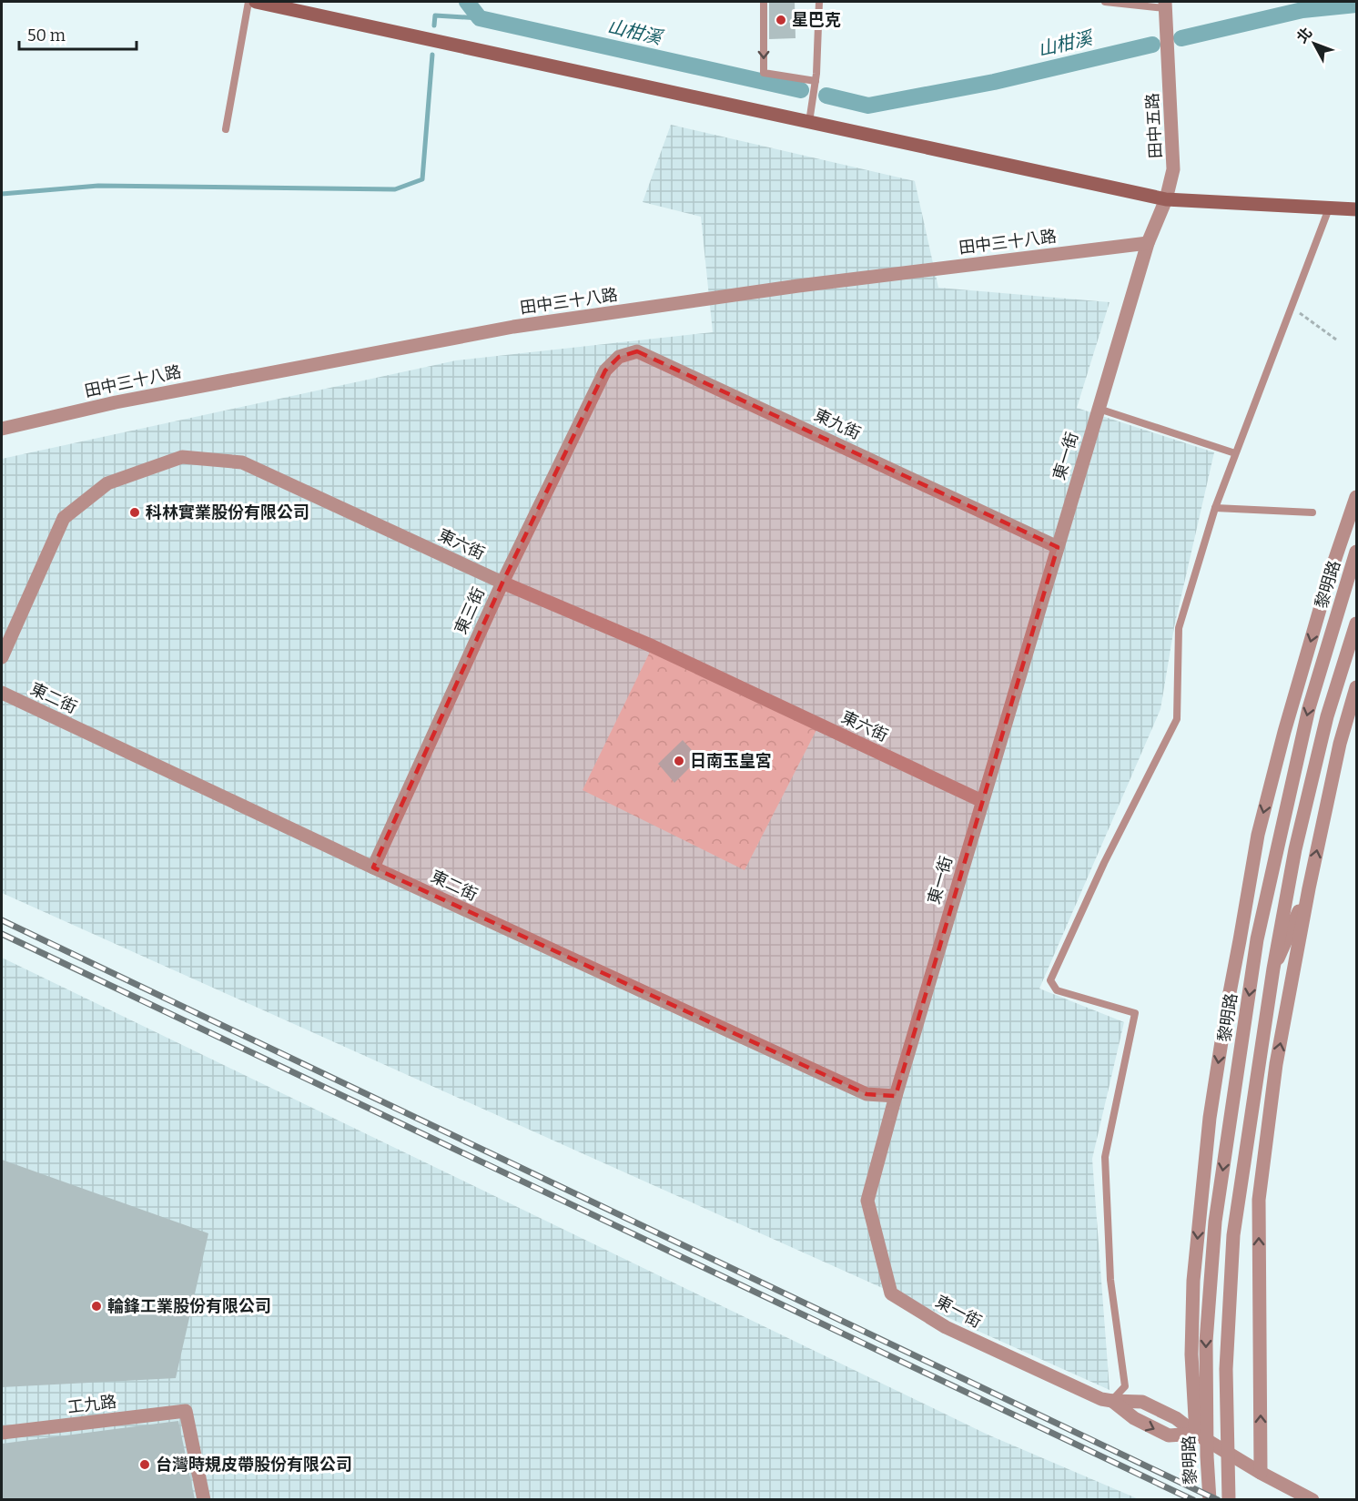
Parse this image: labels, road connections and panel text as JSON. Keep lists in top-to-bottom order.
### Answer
{
  "streets": {
    "street": [
      "田中五路",
      "田中三十八路",
      "東九街",
      "東一街",
      "東六街",
      "黎明路",
      "東三街",
      "東二街",
      "工九路"
    ]
  },
  "crossings": [
    ["田中五路", "田中三十八路"],
    ["田中五路", "東一街"],
    ["田中三十八路", "東一街"],
    ["東九街", "東一街"],
    ["東九街", "東三街"],
    ["東一街", "東六街"],
    ["東一街", "東二街"],
    ["東六街", "東三街"],
    ["東三街", "東二街"]
  ],
  "water": ["山柑溪"],
  "places": [
    "星巴克",
    "科林實業股份有限公司",
    "日南玉皇宮",
    "輪鋒工業股份有限公司",
    "台灣時規皮帶股份有限公司"
  ],
  "scale_bar": "50 m",
  "north": "top left"
}
